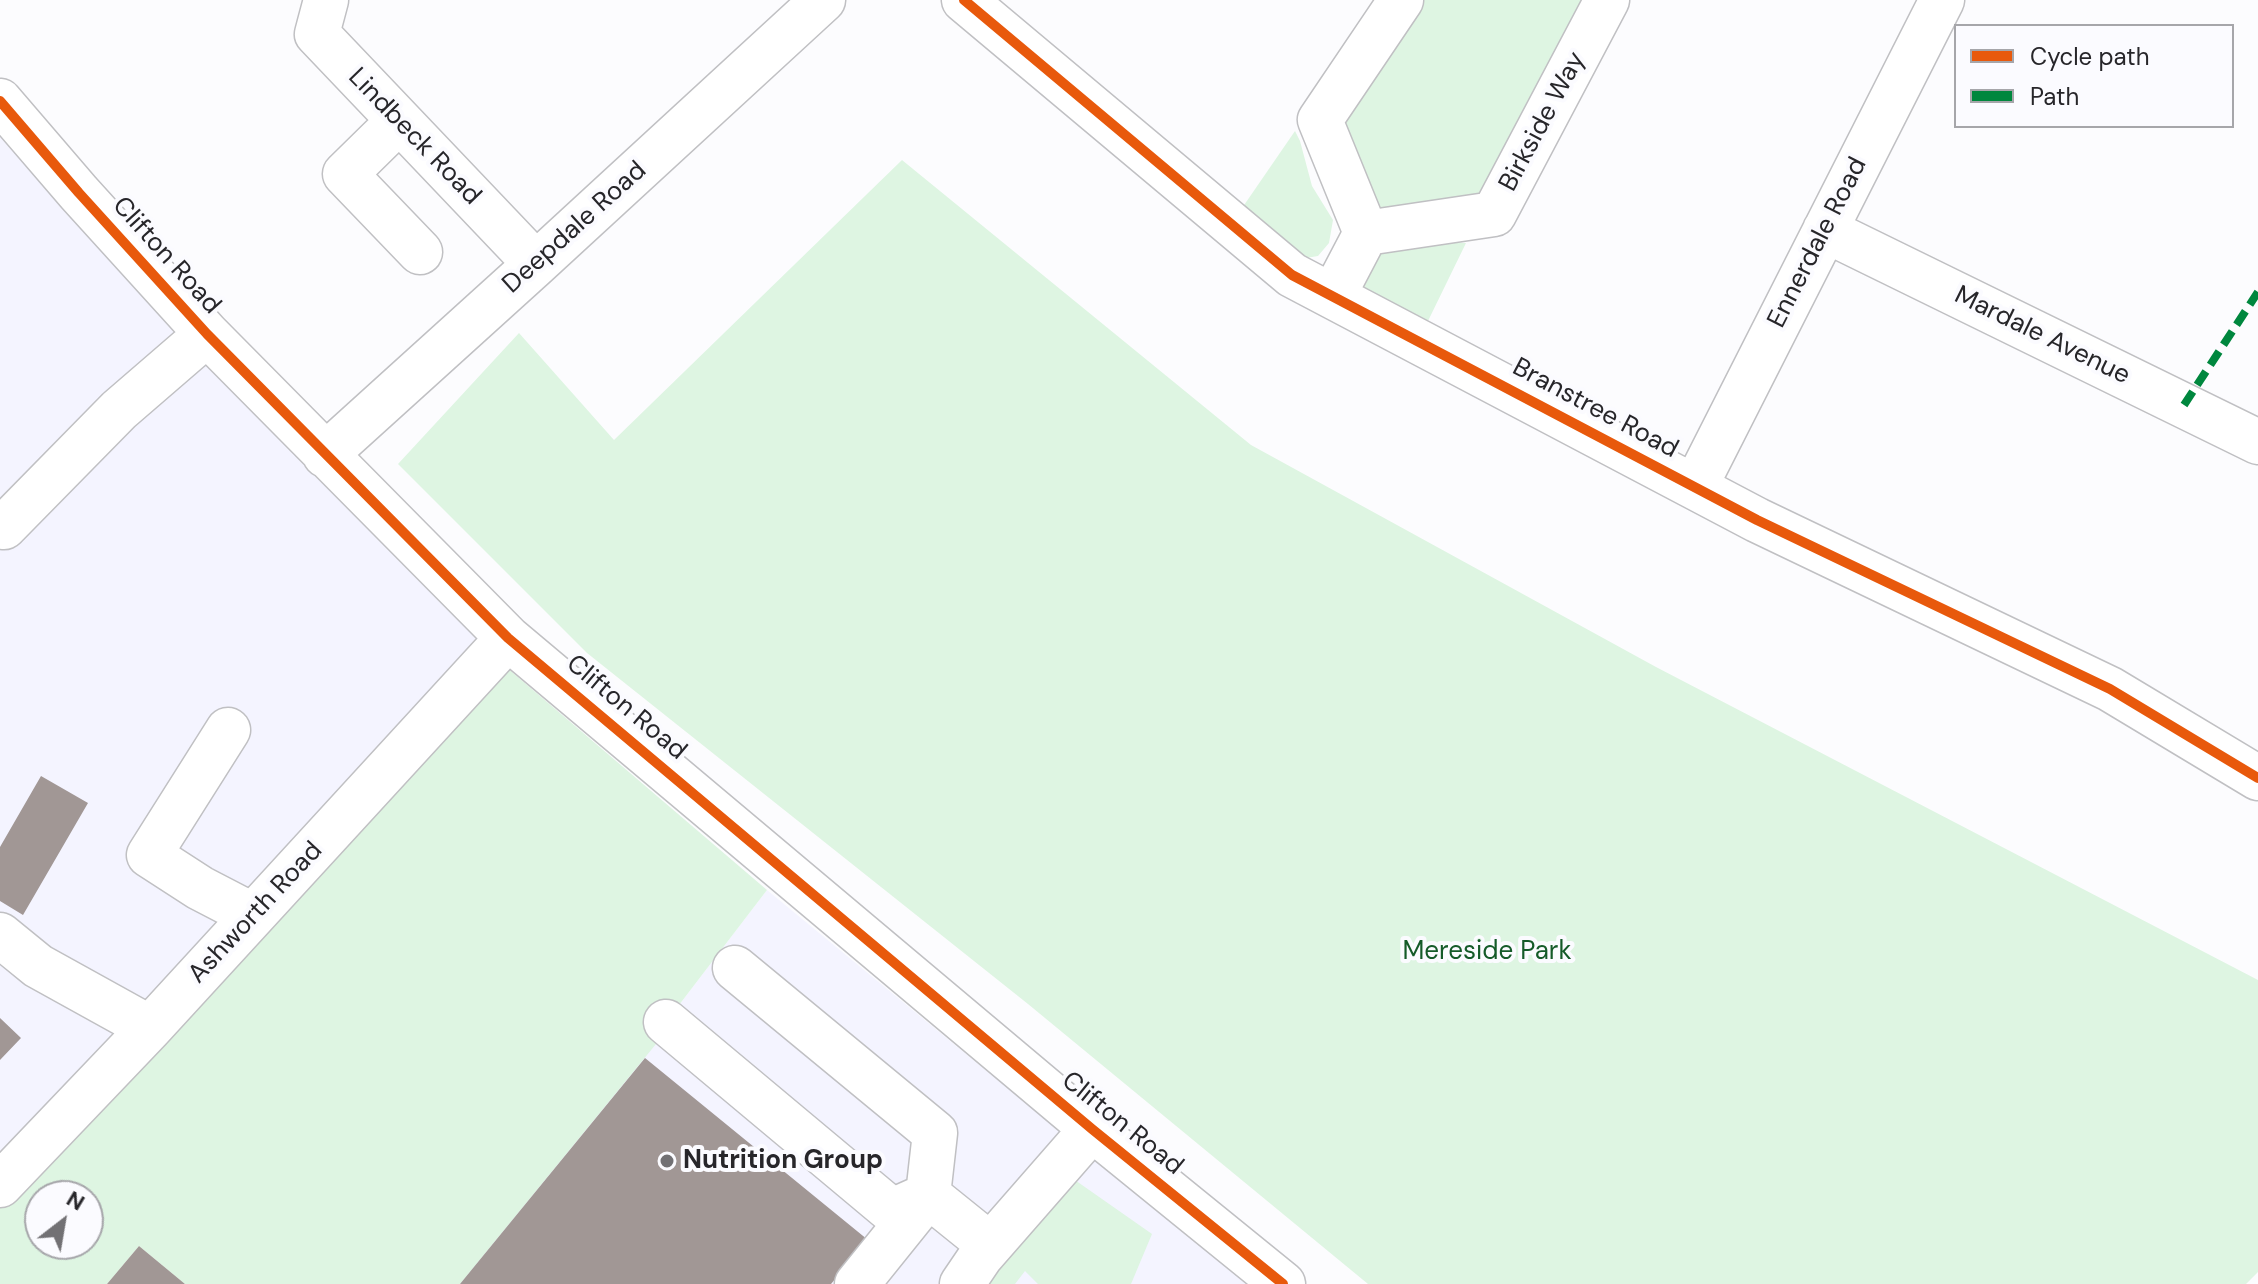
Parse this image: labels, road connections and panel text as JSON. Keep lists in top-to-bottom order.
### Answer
{
  "streets": {
    "street": [
      "Birkside Way",
      "Lindbeck Road",
      "Deepdale Road",
      "Ennerdale Road",
      "Clifton Road",
      "Mardale Avenue",
      "Branstree Road",
      "Ashworth Road"
    ]
  },
  "crossings": [
    ["Lindbeck Road", "Deepdale Road"],
    ["Deepdale Road", "Clifton Road"],
    ["Ennerdale Road", "Mardale Avenue"],
    ["Ennerdale Road", "Branstree Road"],
    ["Clifton Road", "Ashworth Road"]
  ],
  "parks": ["Mereside Park"],
  "places": ["Nutrition Group"],
  "legend": ["Cycle path", "Path"],
  "north": "top right"
}
